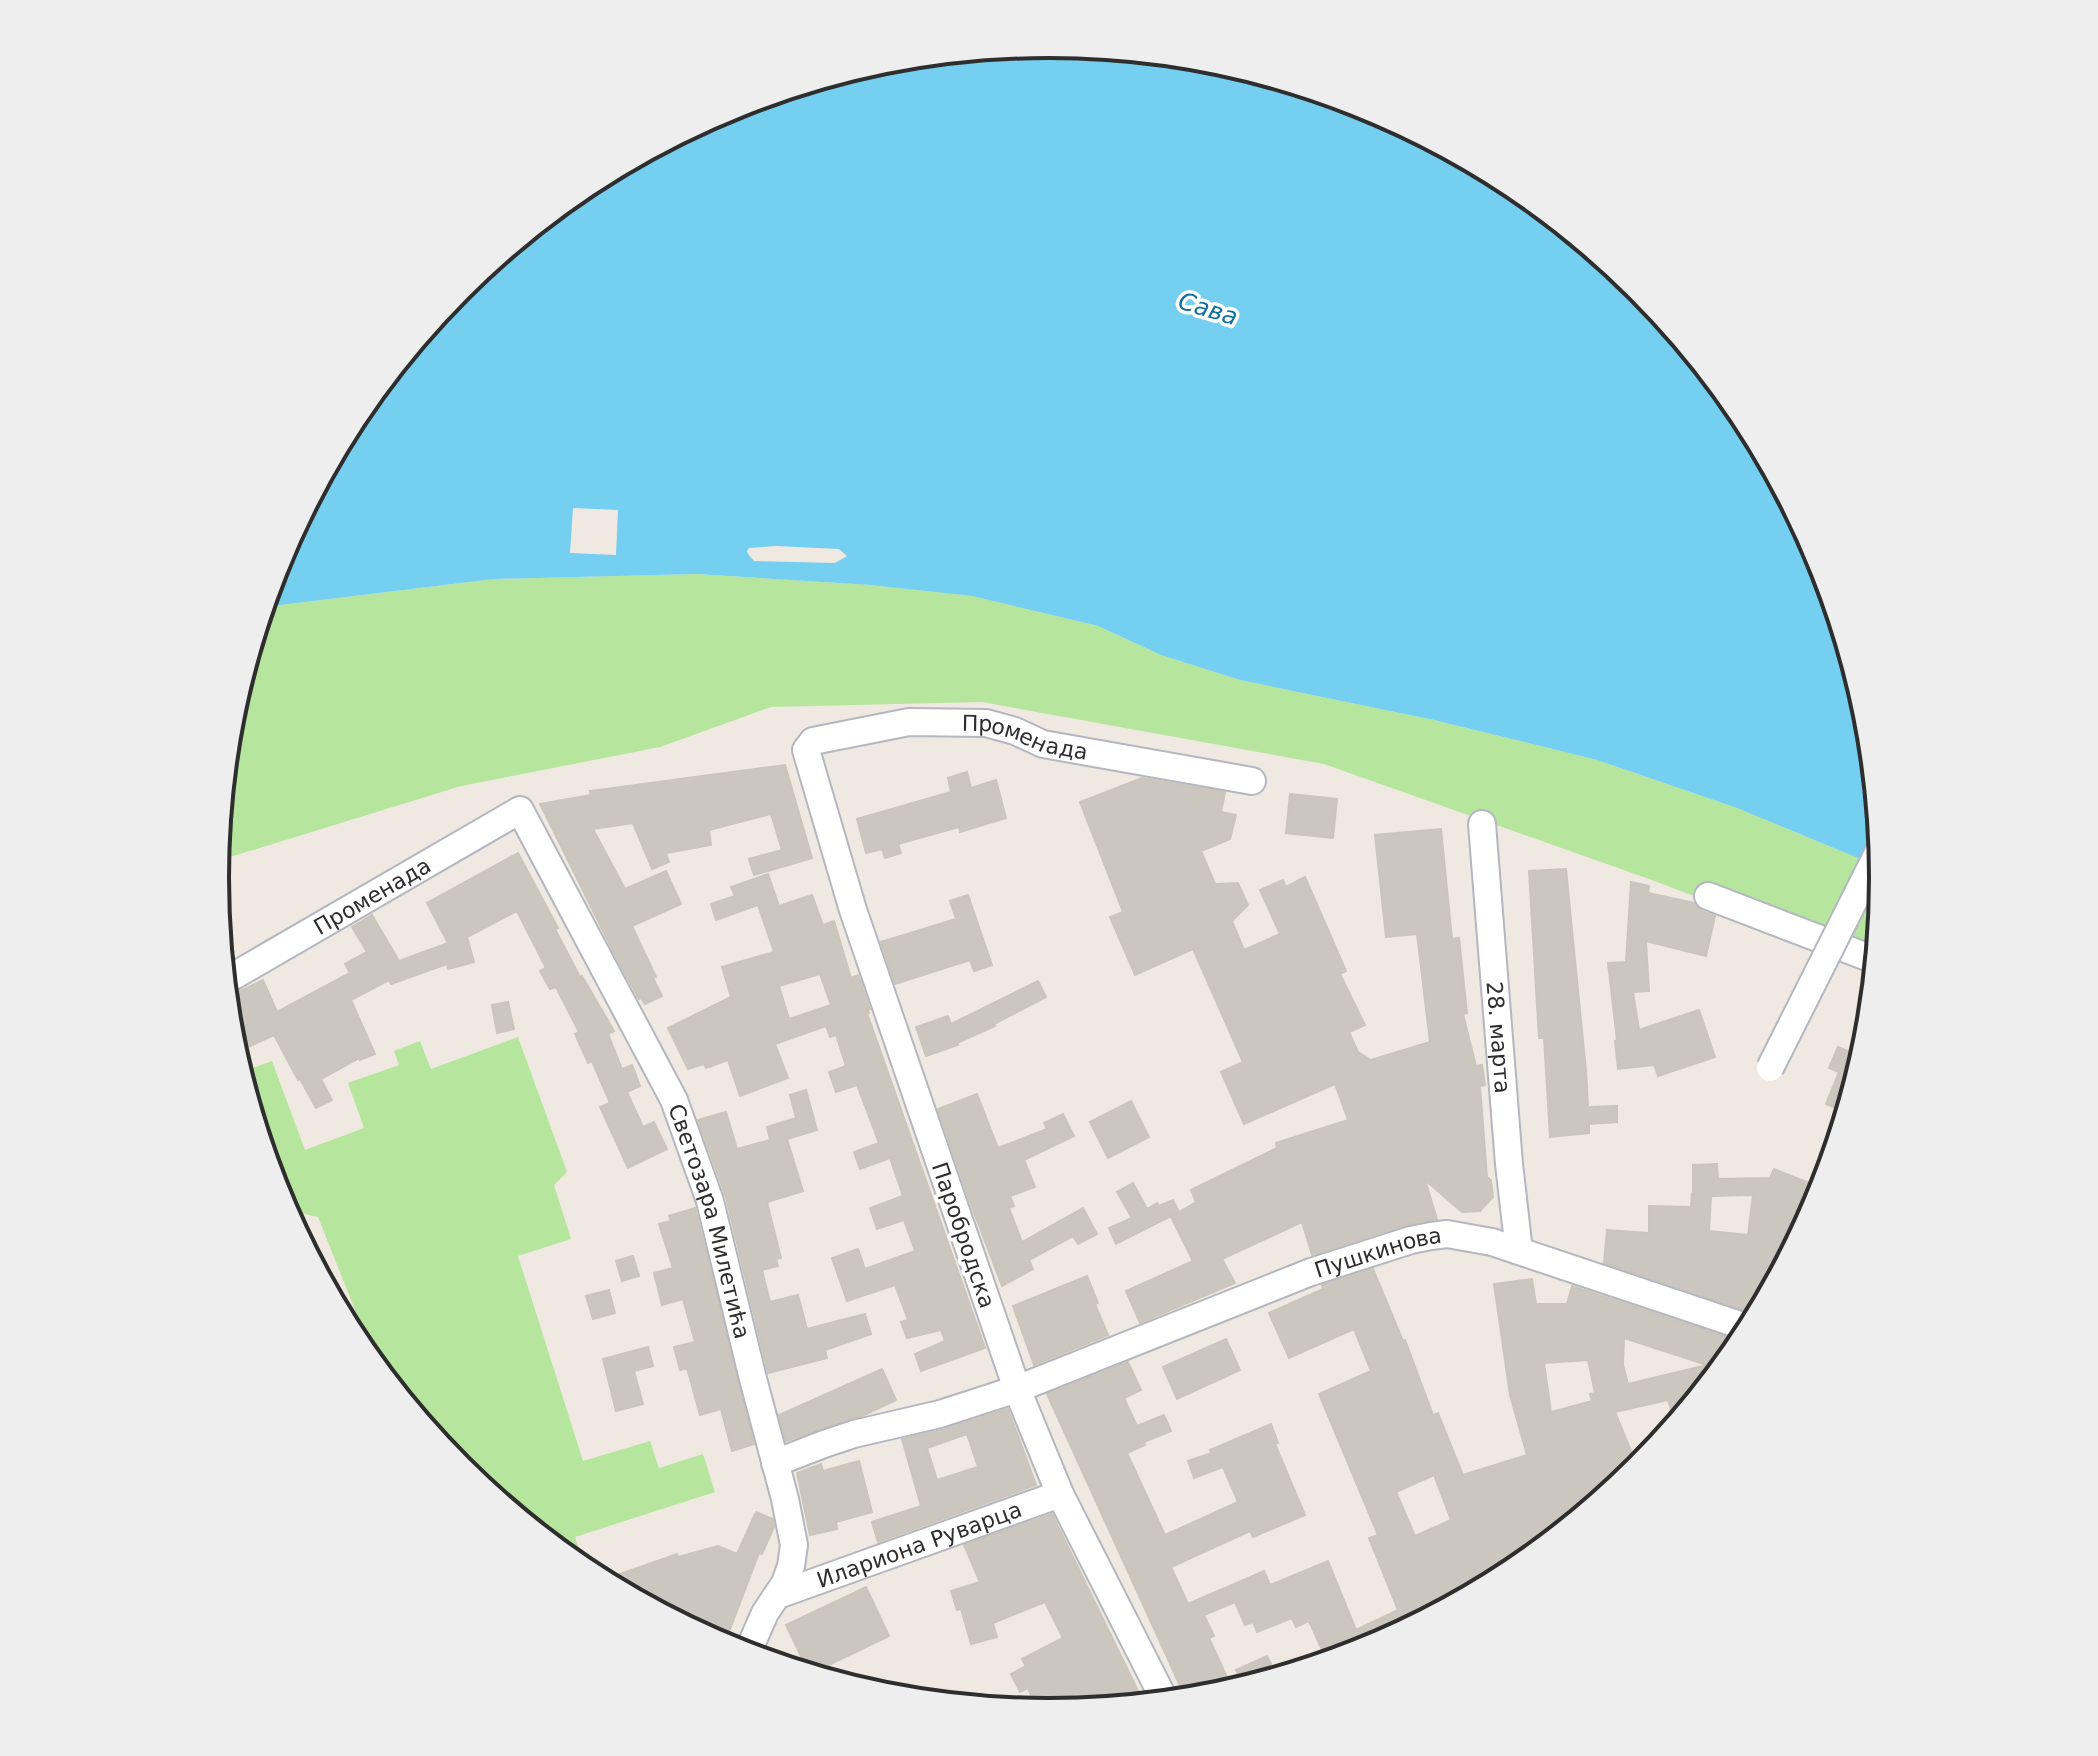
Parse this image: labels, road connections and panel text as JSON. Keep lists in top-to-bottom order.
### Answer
{
  "streets": {
    "street": [
      "Променада",
      "28. марта",
      "Светозара Милетића",
      "Паробродска",
      "Пушкинова",
      "Илариона Руварца"
    ]
  },
  "crossings": [
    ["Променада", "Светозара Милетића"],
    ["Променада", "Паробродска"],
    ["28. марта", "Пушкинова"],
    ["Светозара Милетића", "Пушкинова"],
    ["Светозара Милетића", "Илариона Руварца"],
    ["Паробродска", "Пушкинова"],
    ["Паробродска", "Илариона Руварца"]
  ],
  "water": ["Сава"]
}
